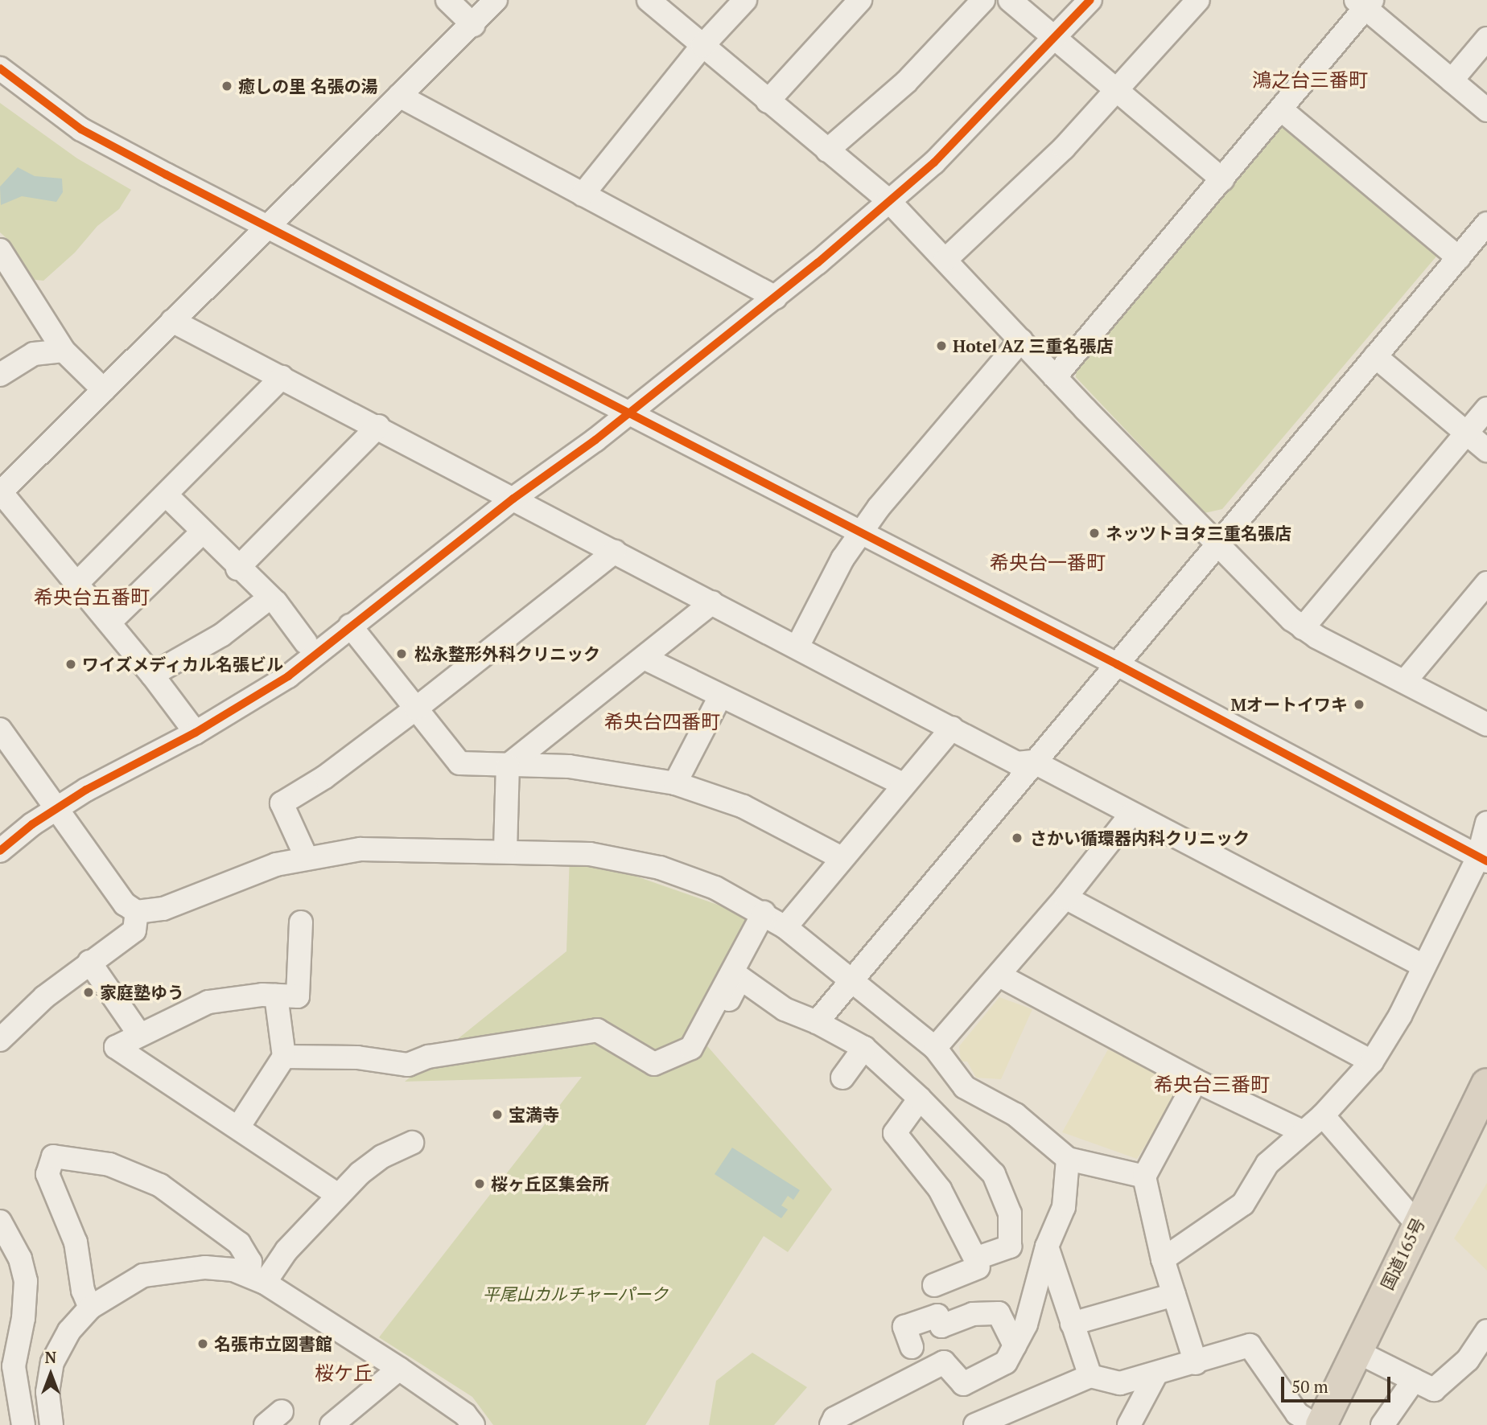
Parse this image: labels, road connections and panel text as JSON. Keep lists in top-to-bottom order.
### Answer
{
  "streets": {
    "highway": ["国道165号"]
  },
  "districts": [
    "鴻之台三番町",
    "希央台一番町",
    "希央台五番町",
    "希央台四番町",
    "希央台三番町",
    "桜ケ丘"
  ],
  "parks": ["平尾山カルチャーパーク"],
  "places": [
    "癒しの里 名張の湯",
    "Hotel AZ 三重名張店",
    "ネッツトヨタ三重名張店",
    "松永整形外科クリニック",
    "ワイズメディカル名張ビル",
    "Mオートイワキ",
    "さかい循環器内科クリニック",
    "家庭塾ゆう",
    "宝満寺",
    "桜ヶ丘区集会所",
    "名張市立図書館"
  ],
  "scale_bar": "50 m",
  "north": "top"
}
